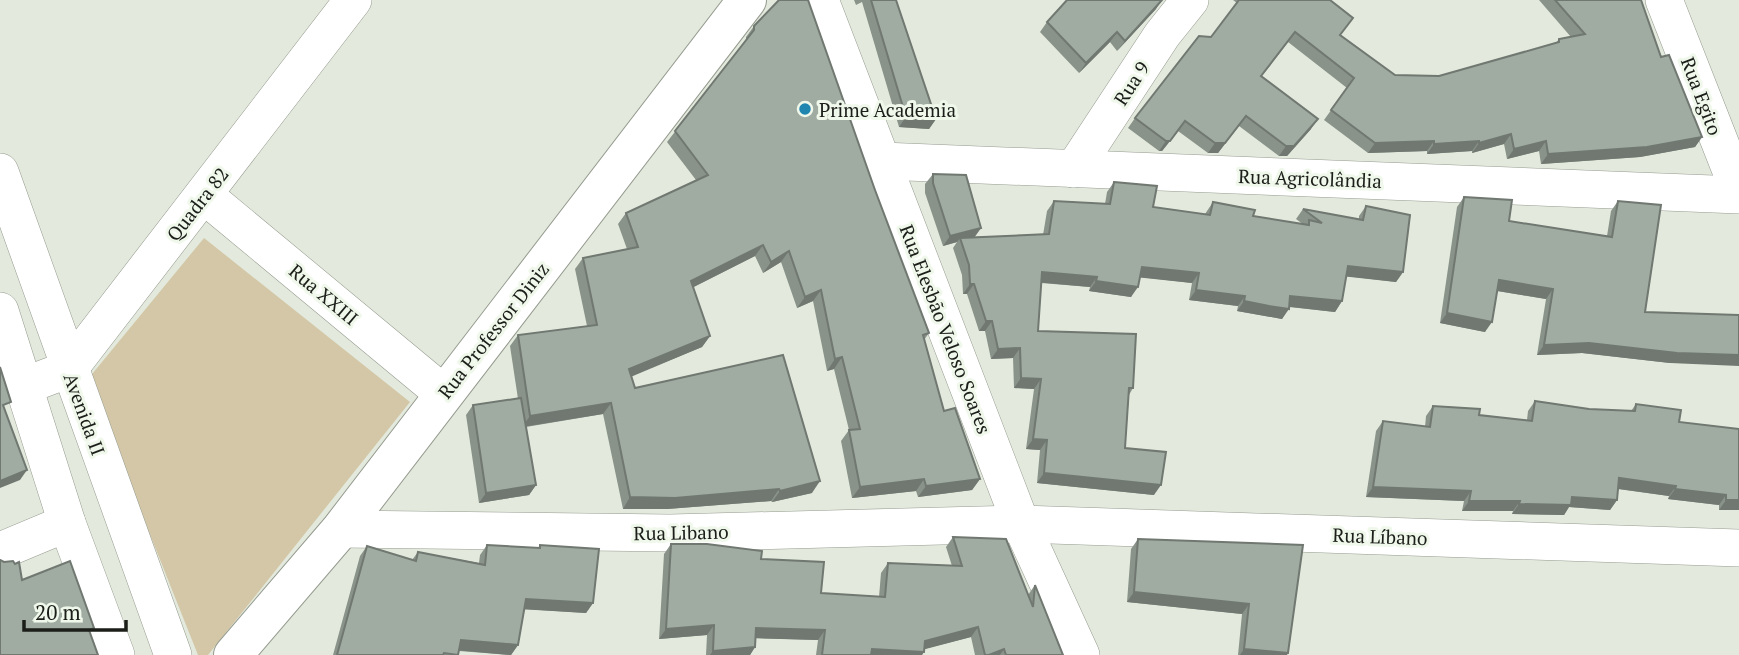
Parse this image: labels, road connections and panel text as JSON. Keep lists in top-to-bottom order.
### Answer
{
  "streets": {
    "street": [
      "Rua 9",
      "Rua Egito",
      "Rua Agricolândia",
      "Quadra 82",
      "Rua XXIII",
      "Rua Elesbão Veloso Soares",
      "Rua Professor Diniz",
      "Avenida II",
      "Rua Libano",
      "Rua Líbano"
    ]
  },
  "crossings": [
    ["Rua 9", "Rua Agricolândia"],
    ["Rua Egito", "Rua Agricolândia"],
    ["Rua Agricolândia", "Rua Elesbão Veloso Soares"],
    ["Quadra 82", "Rua XXIII"],
    ["Quadra 82", "Avenida II"],
    ["Rua XXIII", "Rua Professor Diniz"],
    ["Rua Elesbão Veloso Soares", "Rua Libano"],
    ["Rua Elesbão Veloso Soares", "Rua Líbano"],
    ["Rua Professor Diniz", "Rua Libano"],
    ["Rua Libano", "Rua Líbano"]
  ],
  "places": ["Prime Academia"],
  "scale_bar": "20 m"
}
